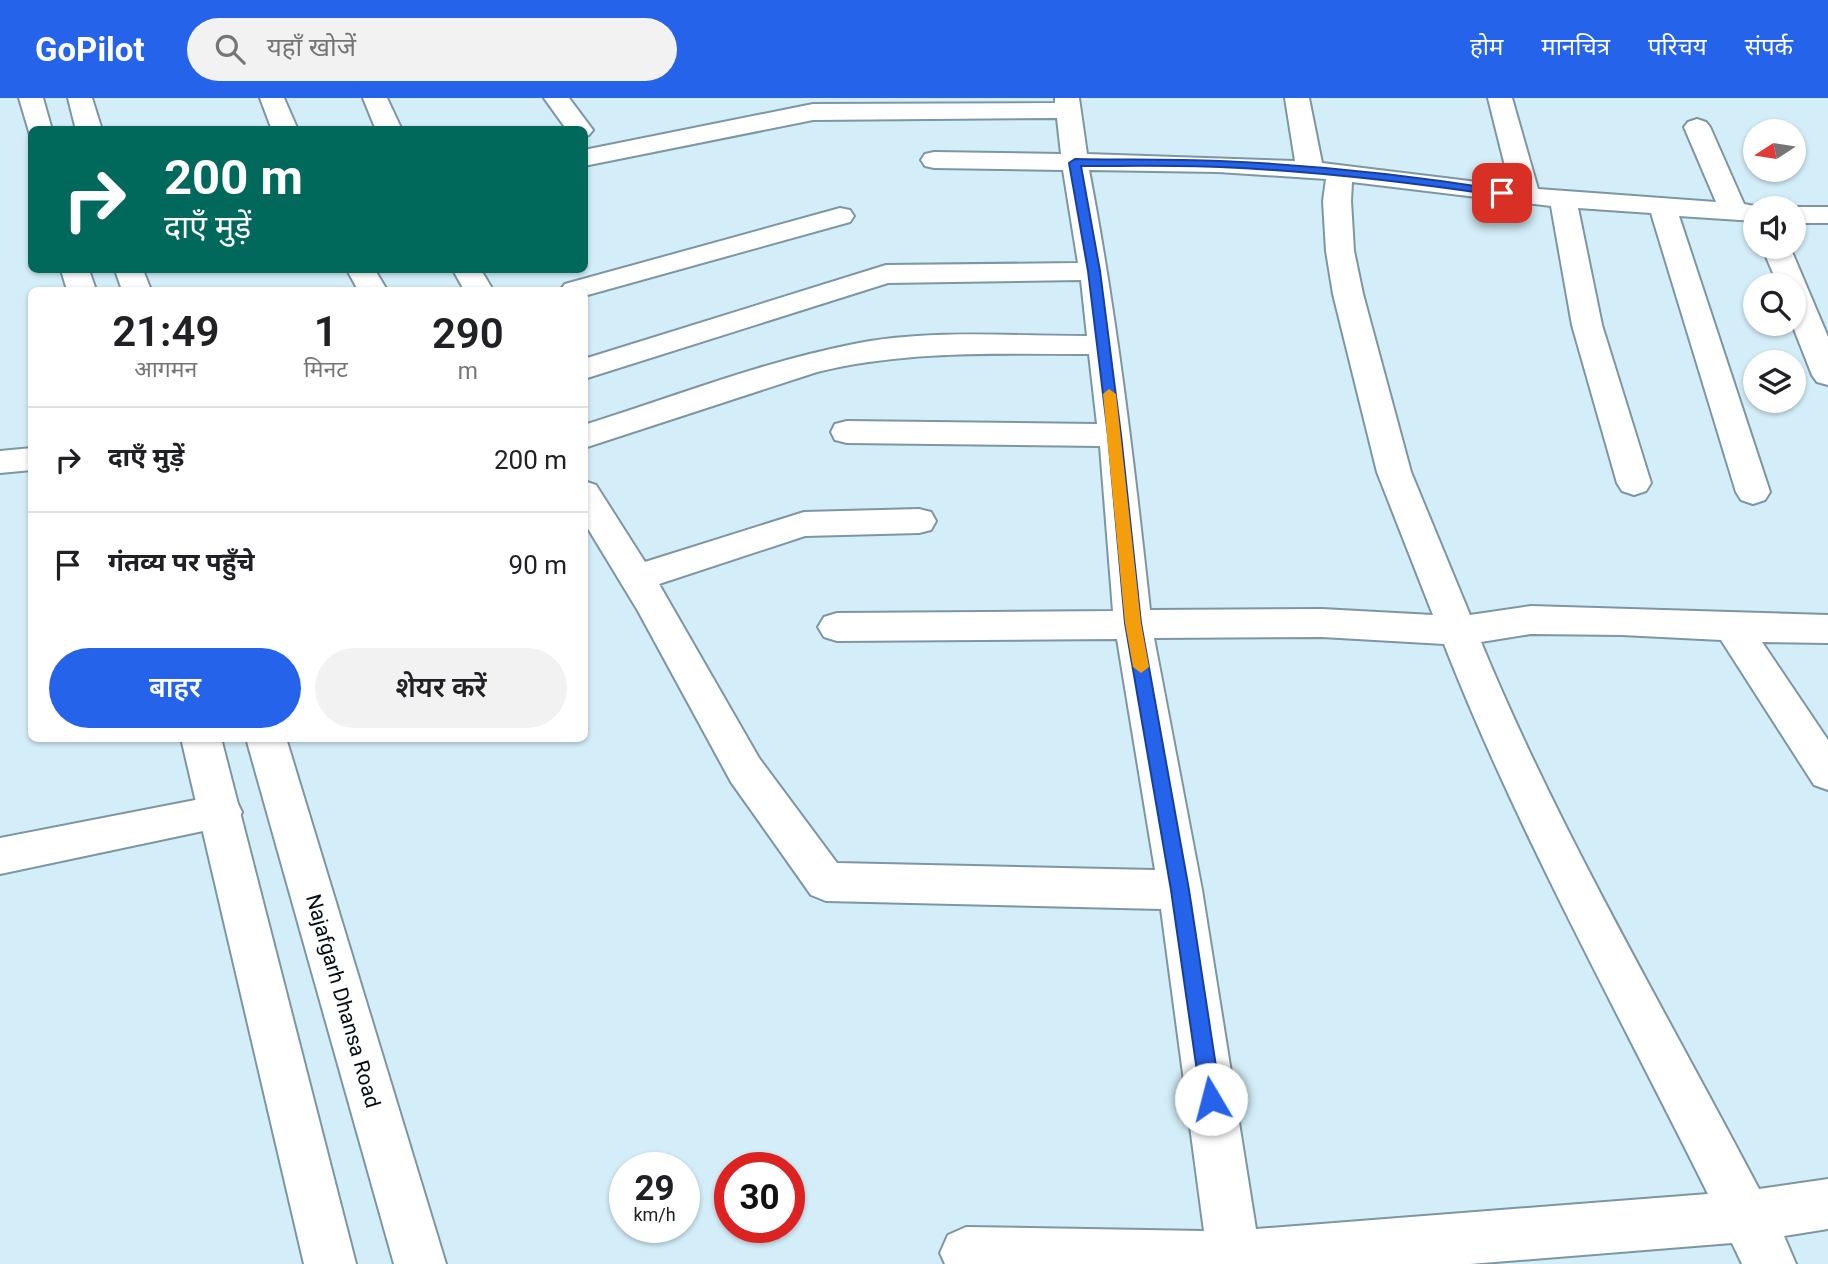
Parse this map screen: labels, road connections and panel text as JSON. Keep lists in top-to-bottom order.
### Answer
{
  "streets": {
    "street": ["Najafgarh Dhansa Road"]
  },
  "north": "left",
  "page": {
    "header": "GoPilot",
    "search": "यहाँ खोजें",
    "nav": [
      "होम",
      "मानचित्र",
      "परिचय",
      "संपर्क"
    ],
    "turn": ["200 m", "दाएँ मुड़ें"],
    "eta": [
      "21:49",
      "आगमन",
      "1",
      "मिनट",
      "290",
      "m"
    ],
    "list": [
      {
        "name": "दाएँ मुड़ें",
        "value": "200 m"
      },
      {
        "name": "गंतव्य पर पहुँचे",
        "value": "90 m"
      }
    ],
    "buttons": ["बाहर", "शेयर करें"],
    "speed": "29 km/h",
    "limit": "30"
  }
}
